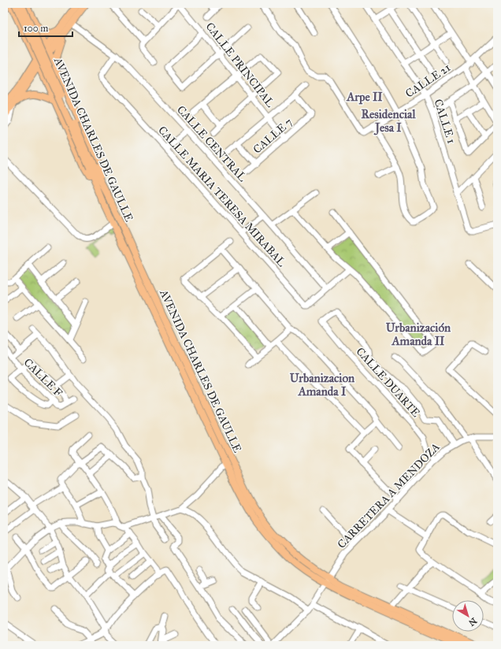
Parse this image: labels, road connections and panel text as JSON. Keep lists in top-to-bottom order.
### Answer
{
  "streets": {
    "main road": ["AVENIDA CHARLES DE GAULLE"],
    "street": [
      "CALLE PRINCIPAL",
      "CALLE 21",
      "CALLE 1",
      "CALLE 7",
      "CALLE CENTRAL",
      "CALLE MARIA TERESA MIRABAL",
      "CALLE F",
      "CALLE DUARTE",
      "CARRETERA A MENDOZA"
    ]
  },
  "crossings": [
    ["CALLE PRINCIPAL", "CALLE 7"],
    ["CALLE 21", "CALLE 1"],
    ["AVENIDA CHARLES DE GAULLE", "CARRETERA A MENDOZA"],
    ["CALLE CENTRAL", "CALLE MARIA TERESA MIRABAL"],
    ["CALLE DUARTE", "CARRETERA A MENDOZA"]
  ],
  "districts": [
    "Arpe II",
    "Residencial Jesa I",
    "Urbanización Amanda II",
    "Urbanizacion Amanda I"
  ],
  "scale_bar": "100 m",
  "north": "bottom right"
}
